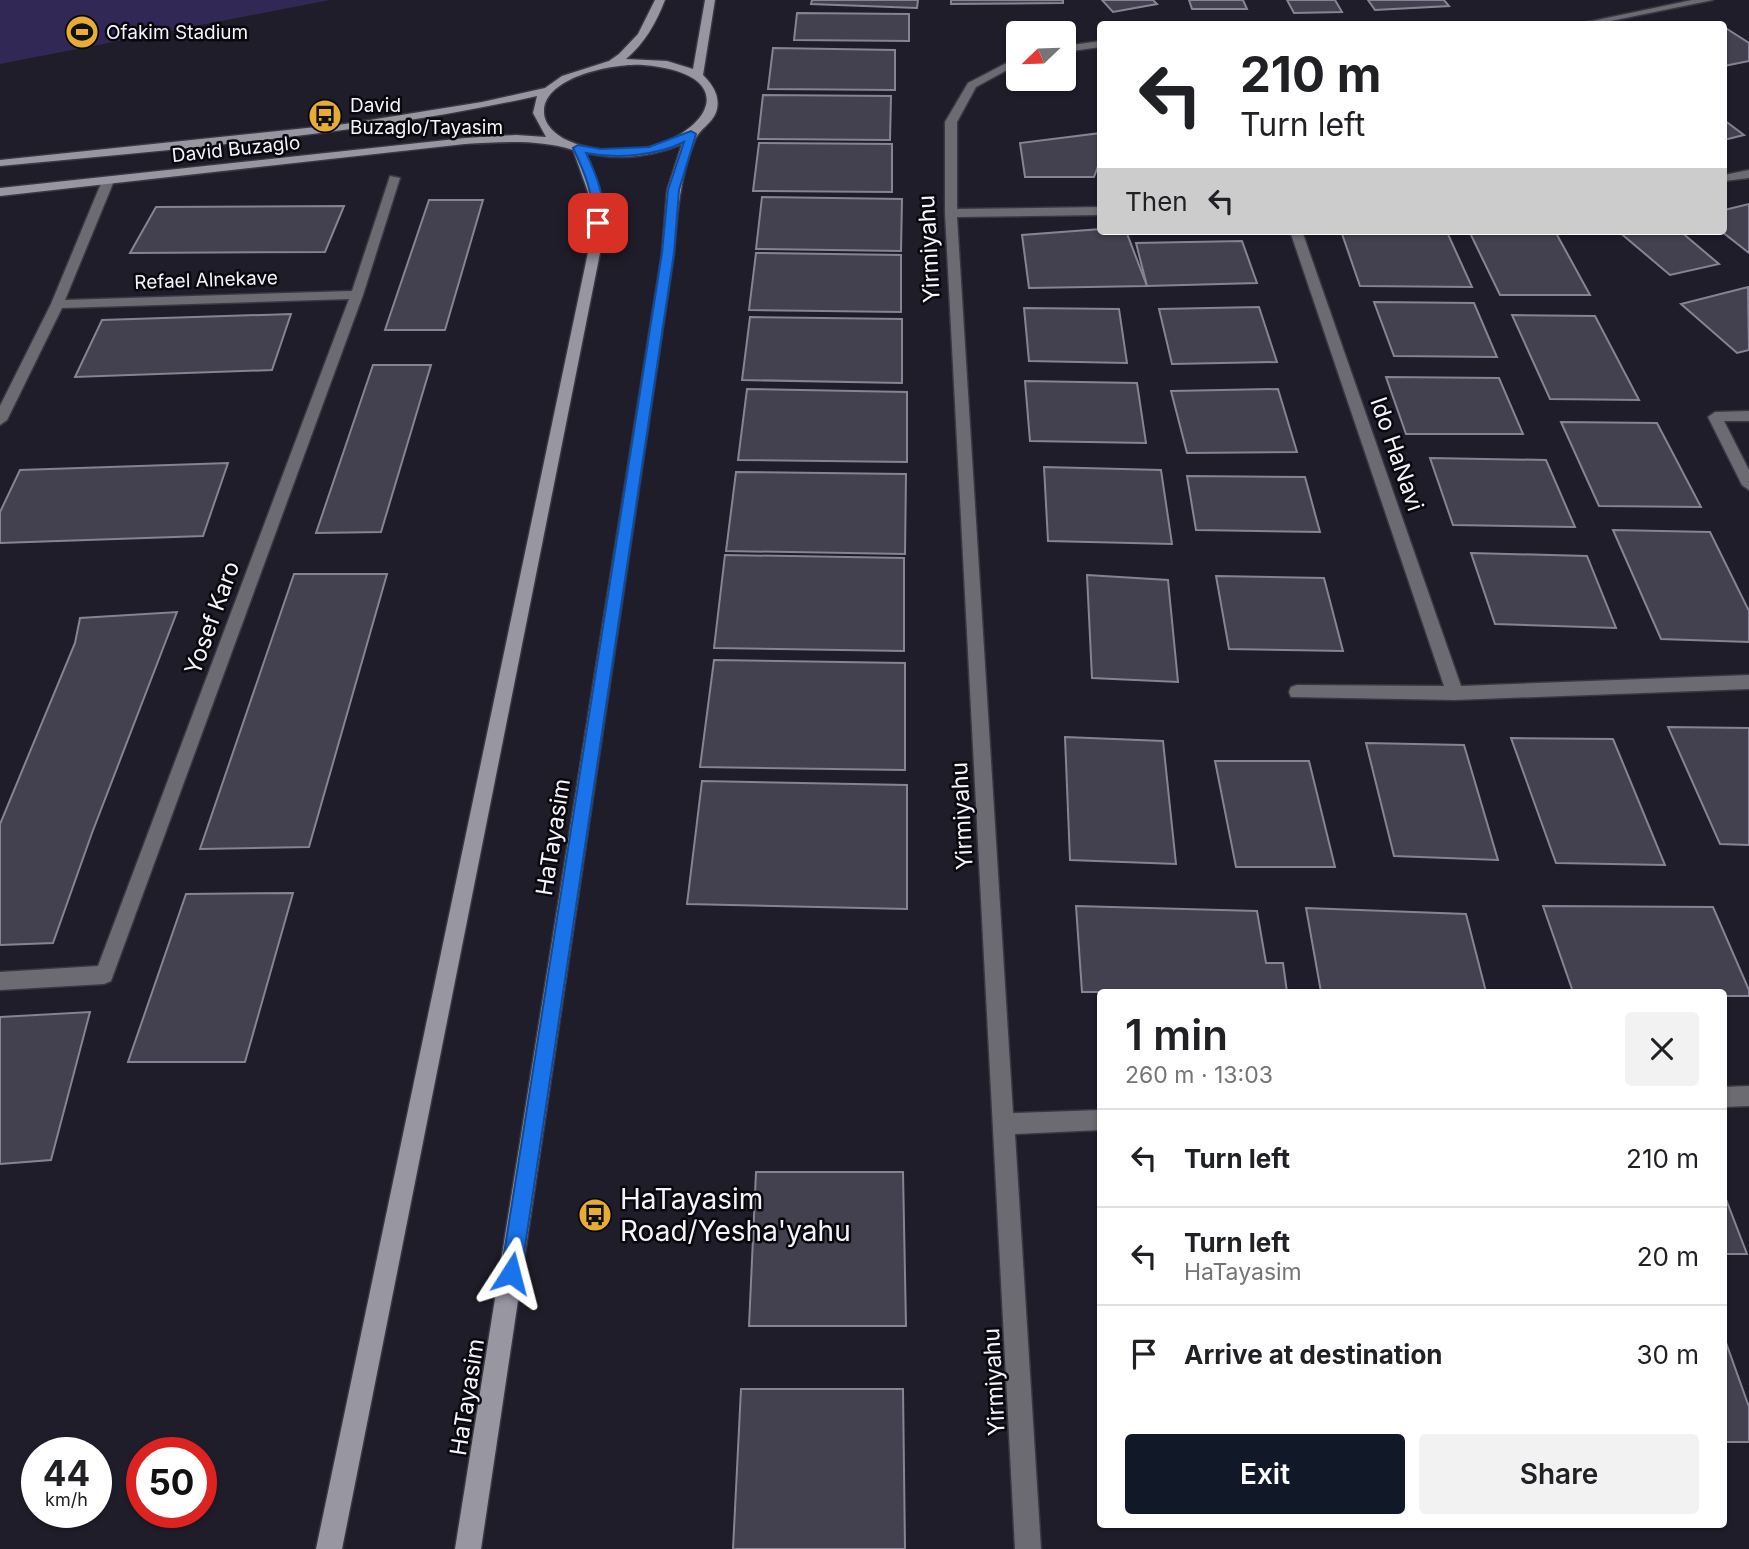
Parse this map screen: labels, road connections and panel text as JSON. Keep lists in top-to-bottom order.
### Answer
{
  "streets": {
    "main road": ["David Buzaglo", "HaTayasim"],
    "street": [
      "Yirmiyahu",
      "Refael Alnekave",
      "Ido HaNavi",
      "Yosef Karo"
    ]
  },
  "crossings": [
    ["Refael Alnekave", "Yosef Karo"]
  ],
  "places": {
    "sports": ["Ofakim Stadium"],
    "bus stop": ["David Buzaglo/Tayasim", "HaTayasim Road/Yesha'yahu"]
  },
  "north": "bottom left",
  "page": {
    "turn": ["210 m", "Turn left"],
    "then": "Then",
    "heading": ["1 min", "260 m · 13:03"],
    "list": [
      {
        "name": "Turn left",
        "value": "210 m"
      },
      {
        "name": "Turn left",
        "note": "HaTayasim",
        "value": "20 m"
      },
      {
        "name": "Arrive at destination",
        "value": "30 m"
      }
    ],
    "buttons": ["Exit", "Share"],
    "speed": "44 km/h",
    "limit": "50"
  }
}
